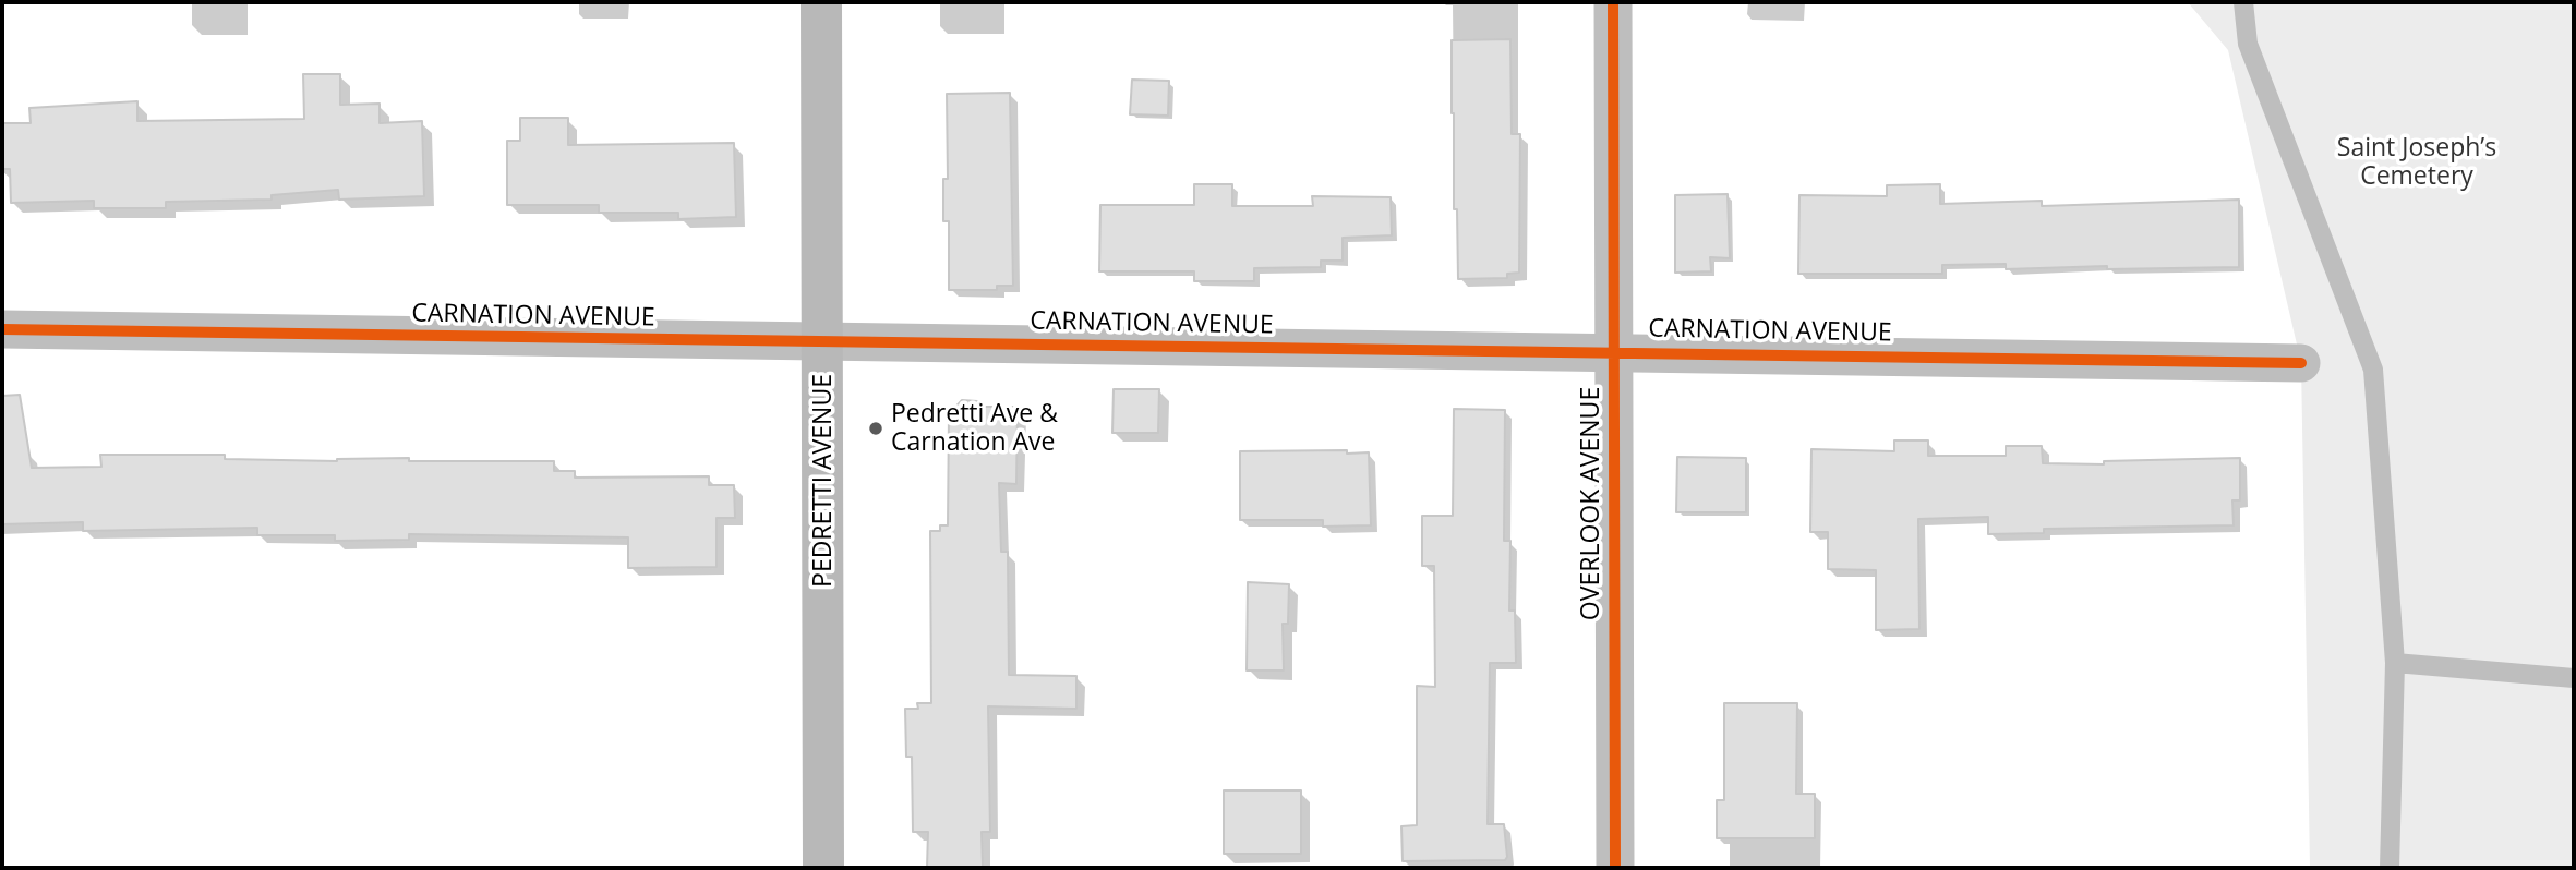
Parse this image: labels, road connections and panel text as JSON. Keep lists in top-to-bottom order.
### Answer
{
  "streets": {
    "street": ["CARNATION AVENUE", "PEDRETTI AVENUE", "OVERLOOK AVENUE"]
  },
  "crossings": [
    ["CARNATION AVENUE", "PEDRETTI AVENUE"],
    ["CARNATION AVENUE", "OVERLOOK AVENUE"]
  ],
  "parks": ["Saint Joseph’s Cemetery"],
  "places": ["Pedretti Ave & Carnation Ave"]
}
